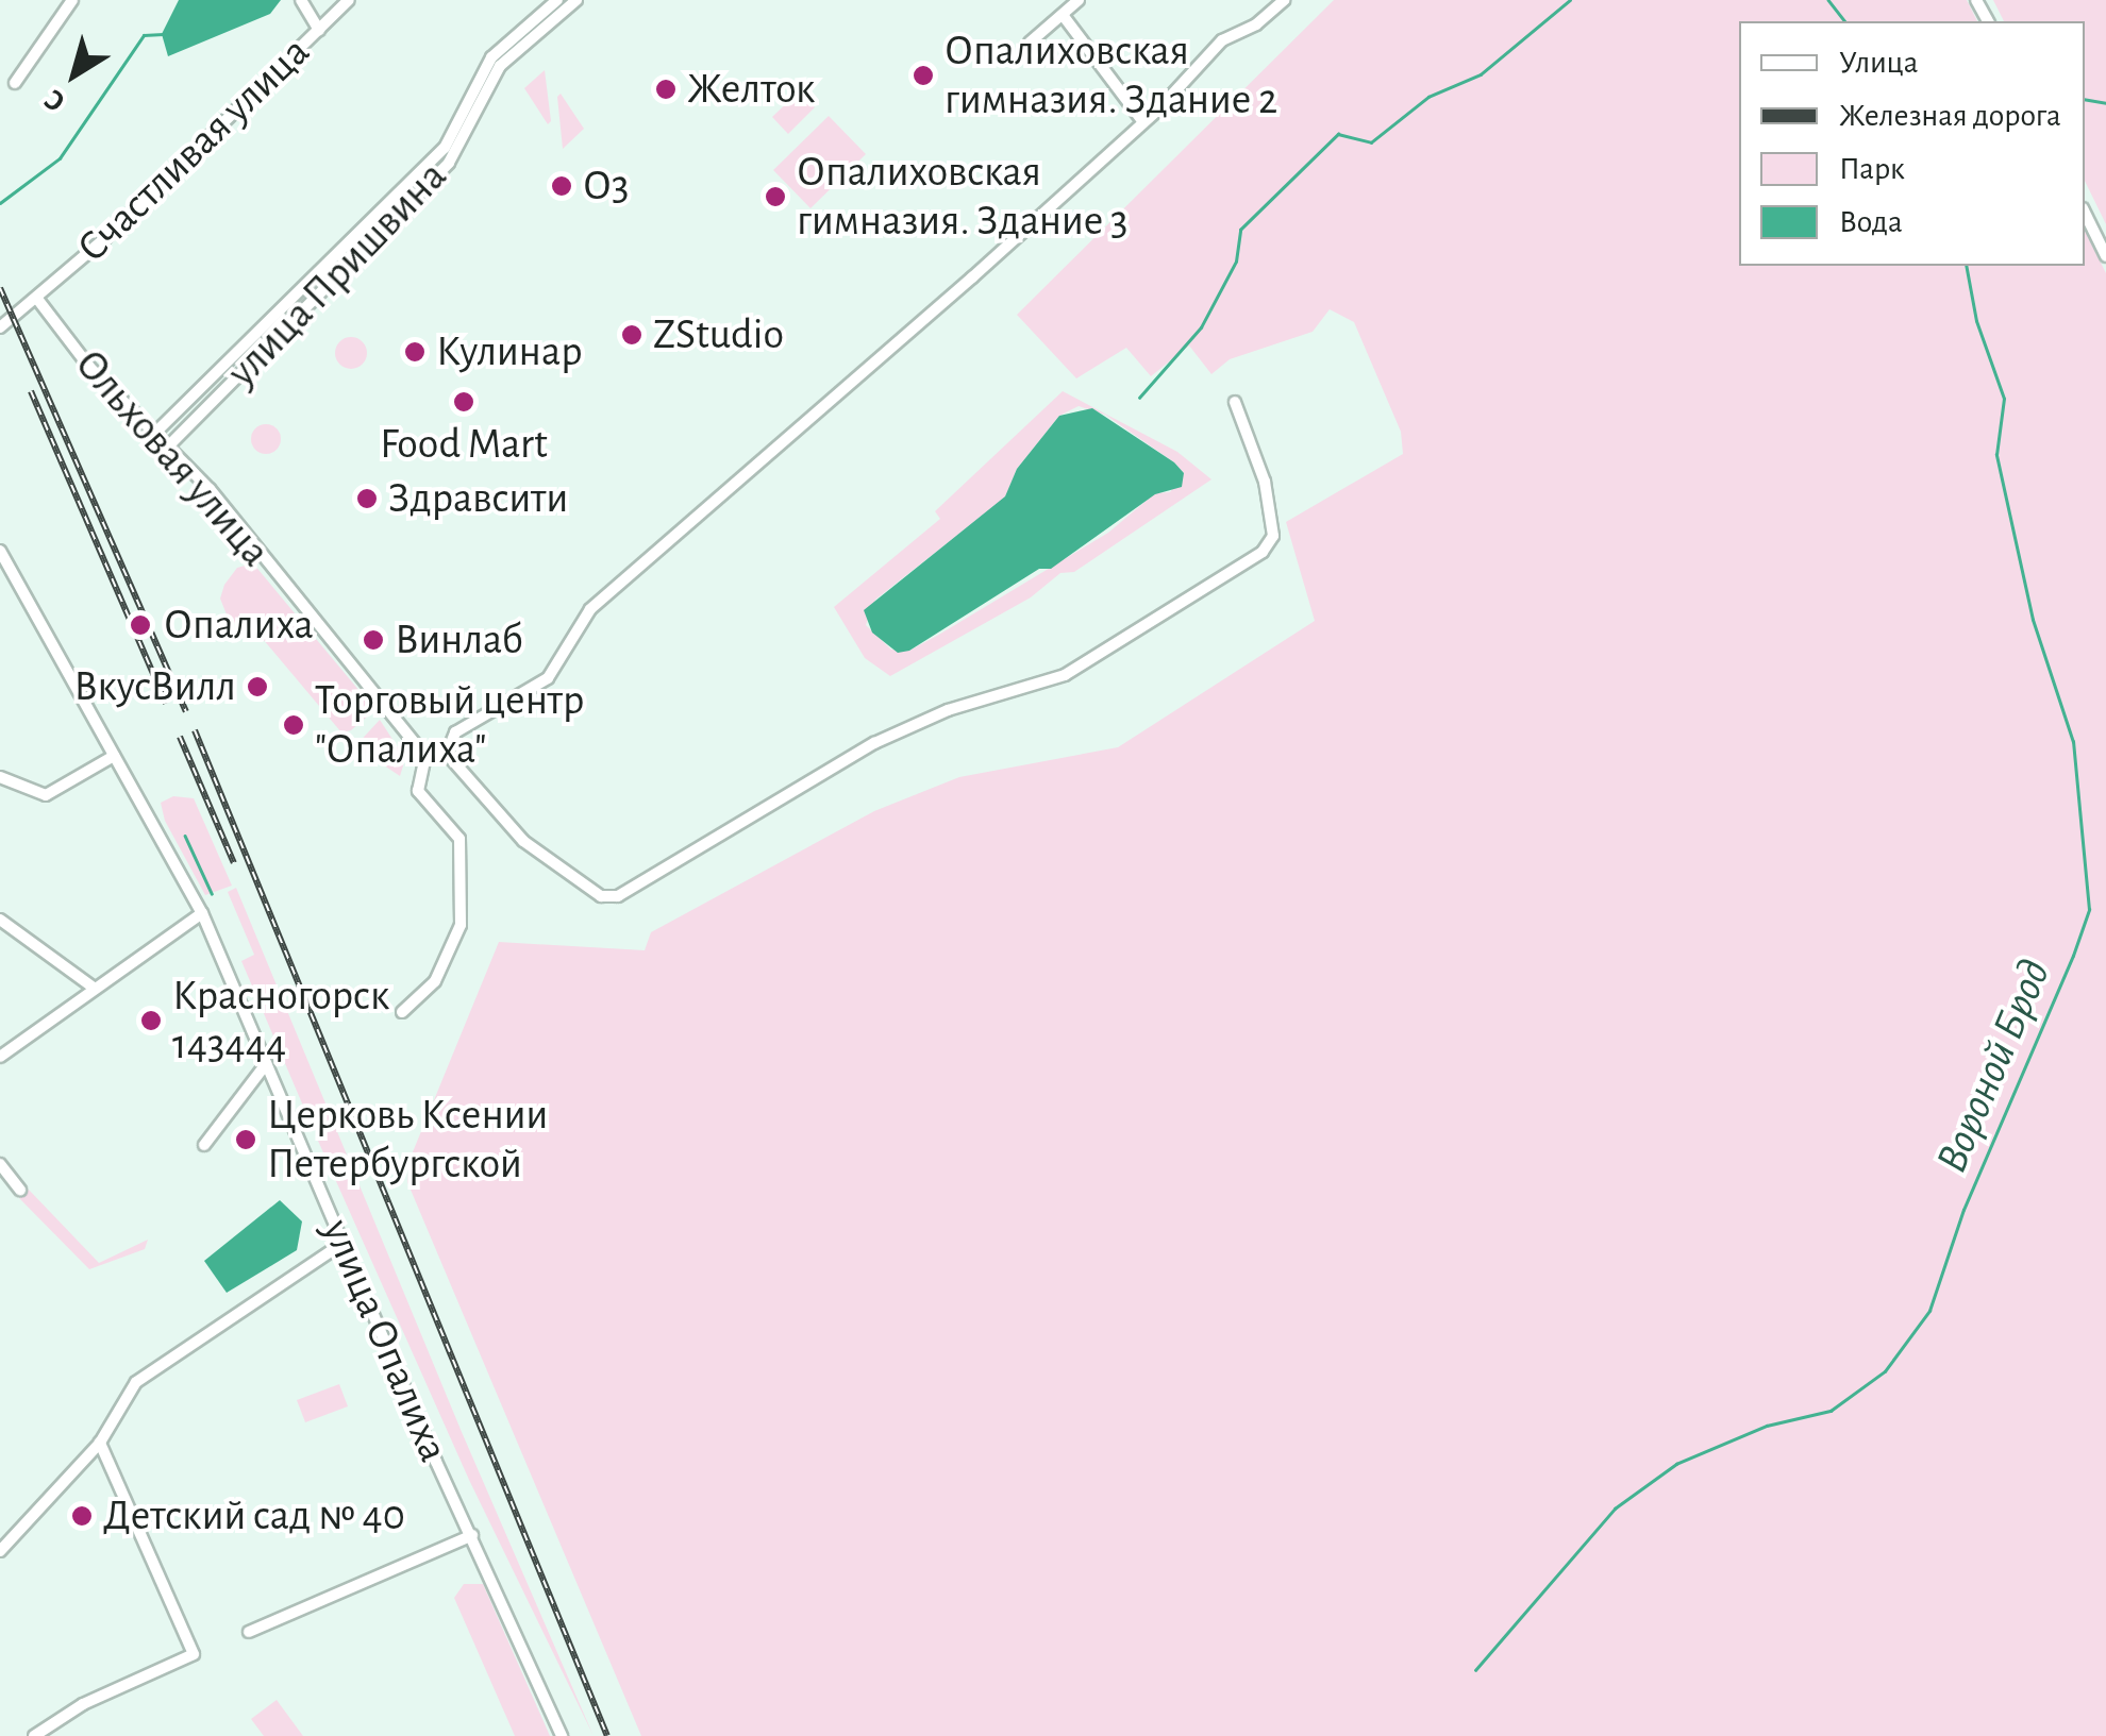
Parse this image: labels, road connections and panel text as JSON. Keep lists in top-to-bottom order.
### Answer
{
  "streets": {
    "street": [
      "Счастливая улица",
      "улица Пришвина",
      "Ольховая улица",
      "улица Опалиха"
    ]
  },
  "crossings": [
    ["Счастливая улица", "Ольховая улица"],
    ["улица Пришвина", "Ольховая улица"]
  ],
  "water": ["Вороной Брод"],
  "places": [
    "Опалиховская гимназия. Здание 2",
    "Желток",
    "О3",
    "Опалиховская гимназия. Здание 3",
    "ZStudio",
    "Кулинар",
    "Food Mart",
    "Здравсити",
    "Опалиха",
    "Винлаб",
    "ВкусВилл",
    "Торговый центр \"Опалиха\"",
    "Красногорск 143444",
    "Церковь Ксении Петербургской",
    "Детский сад № 40"
  ],
  "legend": [
    "Улица",
    "Железная дорога",
    "Парк",
    "Вода"
  ],
  "north": "bottom left"
}
